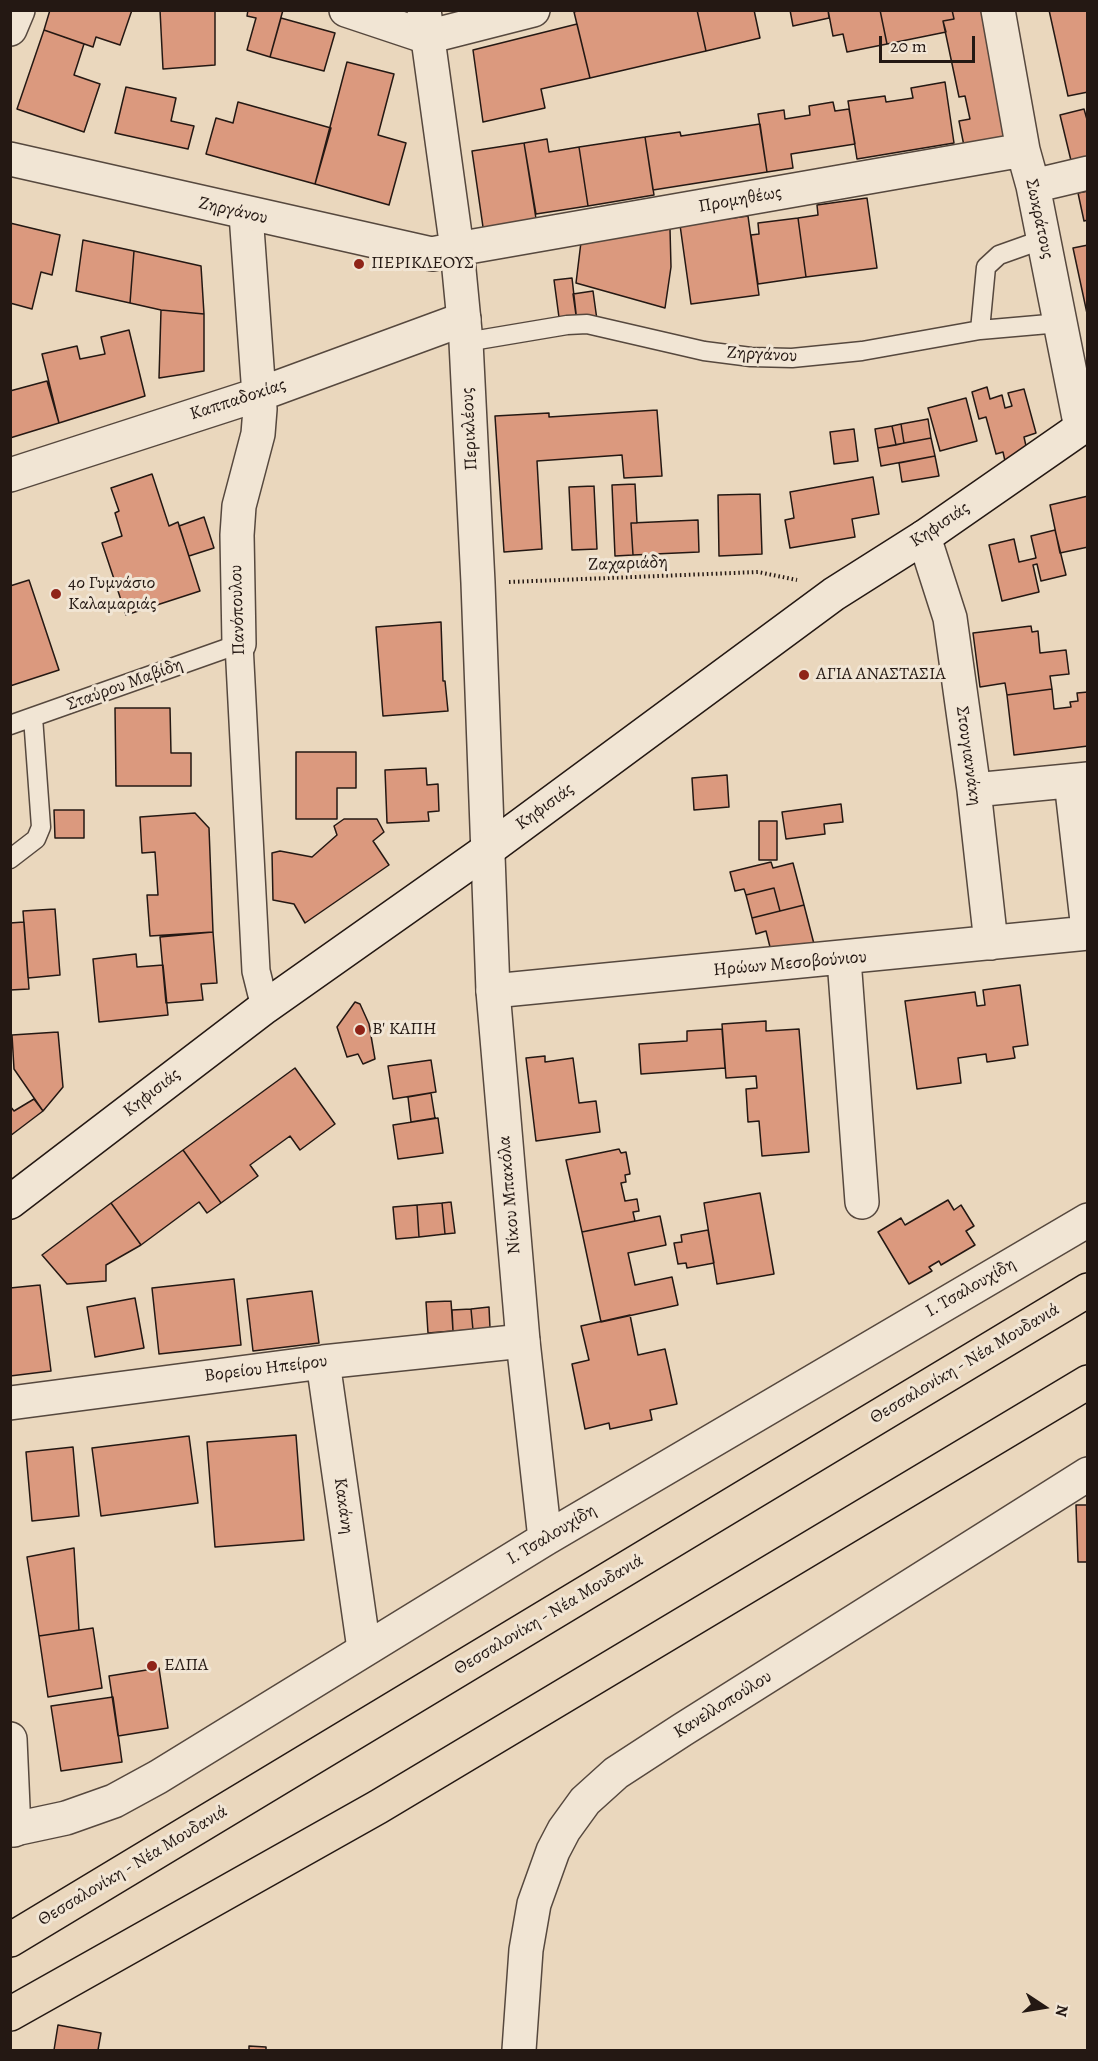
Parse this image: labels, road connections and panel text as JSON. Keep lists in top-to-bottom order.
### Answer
{
  "streets": {
    "highway": ["Θεσσαλονίκη - Νέα Μουδανιά"],
    "street": [
      "Προμηθέως",
      "Ζηργάνου",
      "Σωκράτους",
      "Καππαδοκίας",
      "Περικλέους",
      "Κηφισιάς",
      "Πανόπουλου",
      "Στουγιαννάκη",
      "Ηρώων Μεσοβούνιου",
      "Νίκου Μπακόλα",
      "Ι. Τσαλουχίδη",
      "Βορείου Ηπείρου",
      "Κακάνη",
      "Κανελλοπούλου"
    ],
    "lane": ["Σταύρου Μαβίδη"],
    "path": ["Ζαχαριάδη"]
  },
  "crossings": [
    ["Προμηθέως", "Ζηργάνου"],
    ["Προμηθέως", "Σωκράτους"],
    ["Προμηθέως", "Περικλέους"],
    ["Ζηργάνου", "Σωκράτους"],
    ["Ζηργάνου", "Καππαδοκίας"],
    ["Ζηργάνου", "Περικλέους"],
    ["Ζηργάνου", "Πανόπουλου"],
    ["Σωκράτους", "Κηφισιάς"],
    ["Καππαδοκίας", "Περικλέους"],
    ["Καππαδοκίας", "Πανόπουλου"],
    ["Περικλέους", "Κηφισιάς"],
    ["Περικλέους", "Ζαχαριάδη"],
    ["Περικλέους", "Νίκου Μπακόλα"],
    ["Κηφισιάς", "Πανόπουλου"],
    ["Κηφισιάς", "Στουγιαννάκη"],
    ["Κηφισιάς", "Νίκου Μπακόλα"],
    ["Πανόπουλου", "Σταύρου Μαβίδη"],
    ["Στουγιαννάκη", "Ηρώων Μεσοβούνιου"],
    ["Ηρώων Μεσοβούνιου", "Νίκου Μπακόλα"],
    ["Νίκου Μπακόλα", "Ι. Τσαλουχίδη"],
    ["Νίκου Μπακόλα", "Βορείου Ηπείρου"],
    ["Ι. Τσαλουχίδη", "Κακάνη"],
    ["Βορείου Ηπείρου", "Κακάνη"]
  ],
  "places": [
    "ΠΕΡΙΚΛΕΟΥΣ",
    "4ο Γυμνάσιο Καλαμαριάς",
    "ΑΓΙΑ ΑΝΑΣΤΑΣΙΑ",
    "Β' ΚΑΠΗ",
    "ΕΛΠΑ"
  ],
  "scale_bar": "20 m",
  "north": "right"
}
